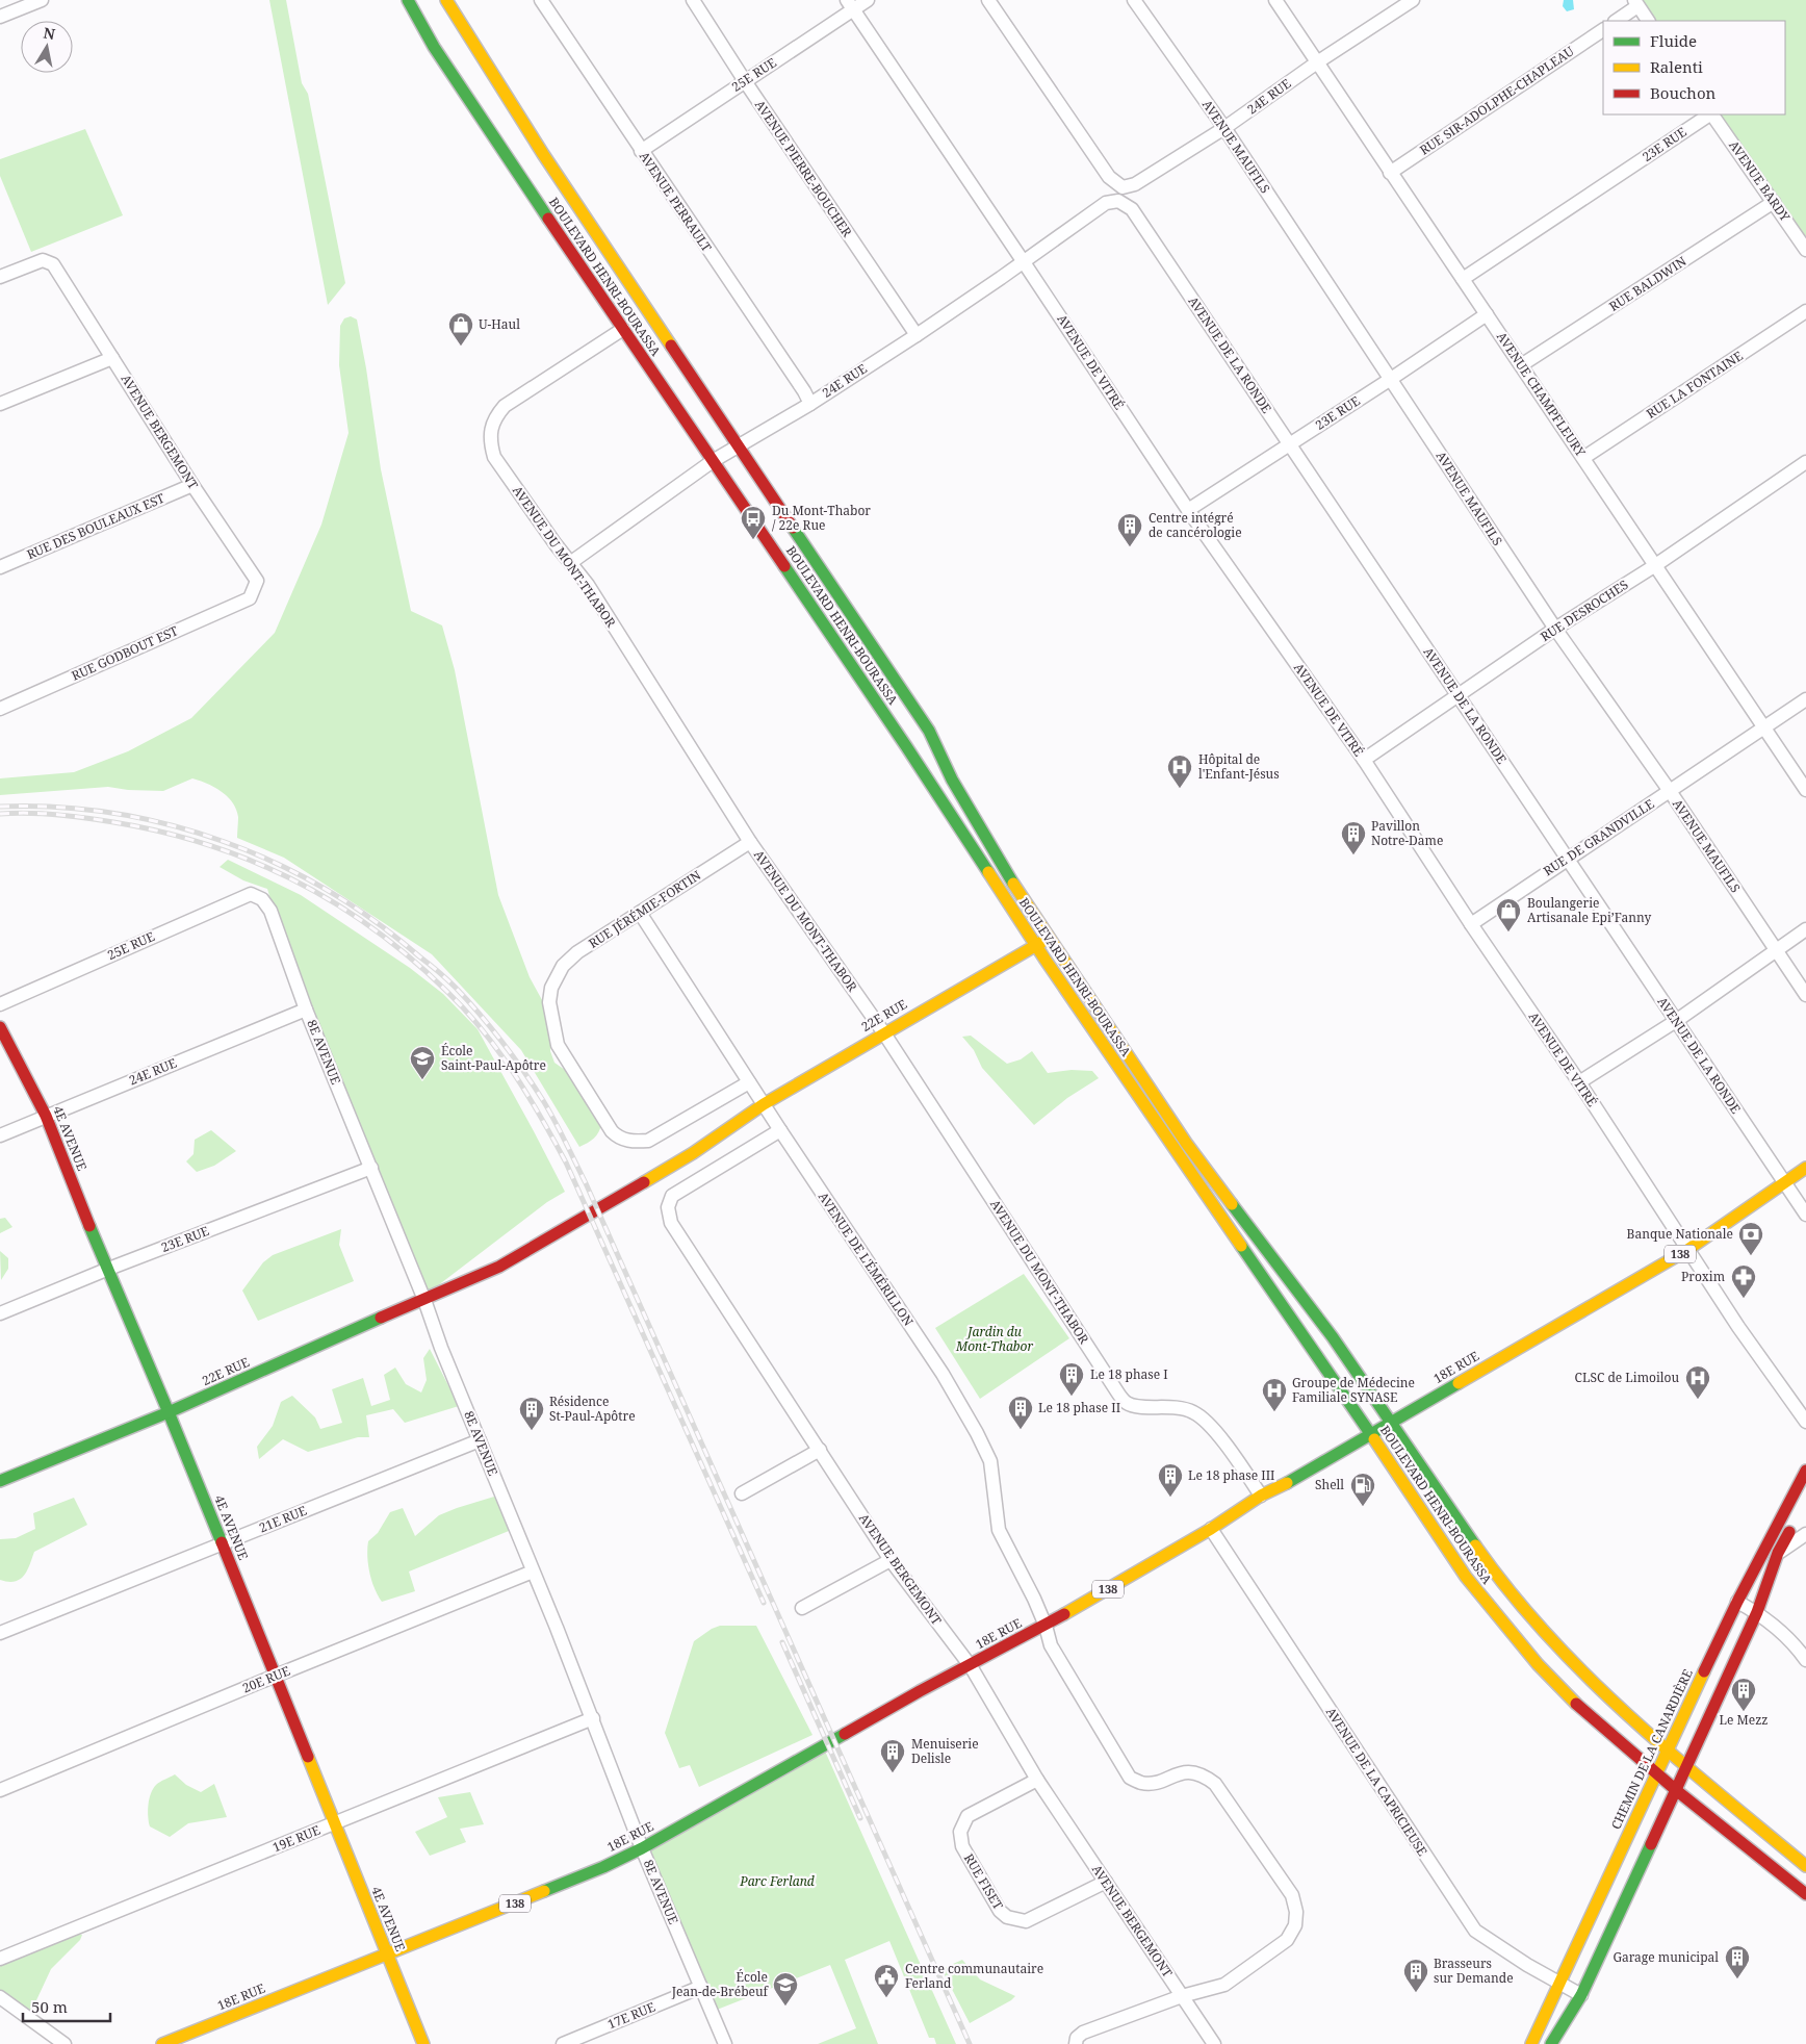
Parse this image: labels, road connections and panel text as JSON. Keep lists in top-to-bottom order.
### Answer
{
  "streets": {
    "main road": [
      "BOULEVARD HENRI-BOURASSA",
      "22E RUE",
      "4E AVENUE",
      "138",
      "18E RUE",
      "CHEMIN DE LA CANARDIÈRE"
    ],
    "street": [
      "25E RUE",
      "24E RUE",
      "RUE SIR-ADOLPHE-CHAPLEAU",
      "23E RUE",
      "AVENUE MAUFILS",
      "AVENUE PIERRE-BOUCHER",
      "AVENUE BARDY",
      "AVENUE PERRAULT",
      "RUE BALDWIN",
      "AVENUE DE LA RONDE",
      "AVENUE DE VITRÉ",
      "RUE LA FONTAINE",
      "AVENUE CHAMPFLEURY",
      "AVENUE BERGEMONT",
      "RUE DES BOULEAUX EST",
      "AVENUE DU MONT-THABOR",
      "RUE DESROCHES",
      "RUE GODBOUT EST",
      "RUE DE GRANDVILLE",
      "RUE JÉRÉMIE-FORTIN",
      "8E AVENUE",
      "AVENUE DE L'ÉMÉRILLON",
      "21E RUE",
      "20E RUE",
      "AVENUE DE LA CAPRICIEUSE",
      "19E RUE",
      "RUE FISET",
      "17E RUE"
    ]
  },
  "crossings": [
    ["25E RUE", "AVENUE PIERRE-BOUCHER"],
    ["25E RUE", "AVENUE PERRAULT"],
    ["25E RUE", "AVENUE DE VITRÉ"],
    ["25E RUE", "8E AVENUE"],
    ["24E RUE", "AVENUE MAUFILS"],
    ["24E RUE", "AVENUE PIERRE-BOUCHER"],
    ["24E RUE", "AVENUE PERRAULT"],
    ["24E RUE", "BOULEVARD HENRI-BOURASSA"],
    ["24E RUE", "AVENUE DE LA RONDE"],
    ["24E RUE", "AVENUE DE VITRÉ"],
    ["24E RUE", "AVENUE CHAMPFLEURY"],
    ["24E RUE", "AVENUE DU MONT-THABOR"],
    ["24E RUE", "8E AVENUE"],
    ["24E RUE", "4E AVENUE"],
    ["RUE SIR-ADOLPHE-CHAPLEAU", "AVENUE CHAMPFLEURY"],
    ["23E RUE", "AVENUE MAUFILS"],
    ["23E RUE", "AVENUE DE LA RONDE"],
    ["23E RUE", "AVENUE DE VITRÉ"],
    ["23E RUE", "AVENUE CHAMPFLEURY"],
    ["23E RUE", "8E AVENUE"],
    ["23E RUE", "4E AVENUE"],
    ["AVENUE MAUFILS", "RUE DESROCHES"],
    ["AVENUE MAUFILS", "RUE DE GRANDVILLE"],
    ["AVENUE BARDY", "RUE BALDWIN"],
    ["BOULEVARD HENRI-BOURASSA", "AVENUE DU MONT-THABOR"],
    ["BOULEVARD HENRI-BOURASSA", "22E RUE"],
    ["BOULEVARD HENRI-BOURASSA", "18E RUE"],
    ["BOULEVARD HENRI-BOURASSA", "CHEMIN DE LA CANARDIÈRE"],
    ["RUE BALDWIN", "AVENUE CHAMPFLEURY"],
    ["AVENUE DE LA RONDE", "RUE DESROCHES"],
    ["AVENUE DE LA RONDE", "RUE DE GRANDVILLE"],
    ["AVENUE DE LA RONDE", "18E RUE"],
    ["AVENUE DE VITRÉ", "RUE DESROCHES"],
    ["AVENUE DE VITRÉ", "RUE DE GRANDVILLE"],
    ["AVENUE DE VITRÉ", "18E RUE"],
    ["RUE LA FONTAINE", "AVENUE CHAMPFLEURY"],
    ["AVENUE CHAMPFLEURY", "RUE DESROCHES"],
    ["AVENUE CHAMPFLEURY", "RUE DE GRANDVILLE"],
    ["AVENUE BERGEMONT", "RUE DES BOULEAUX EST"],
    ["AVENUE BERGEMONT", "RUE GODBOUT EST"],
    ["AVENUE BERGEMONT", "AVENUE DE L'ÉMÉRILLON"],
    ["AVENUE BERGEMONT", "18E RUE"],
    ["AVENUE BERGEMONT", "RUE FISET"],
    ["AVENUE DU MONT-THABOR", "RUE JÉRÉMIE-FORTIN"],
    ["AVENUE DU MONT-THABOR", "22E RUE"],
    ["AVENUE DU MONT-THABOR", "18E RUE"],
    ["RUE JÉRÉMIE-FORTIN", "AVENUE DE L'ÉMÉRILLON"],
    ["22E RUE", "8E AVENUE"],
    ["22E RUE", "4E AVENUE"],
    ["22E RUE", "AVENUE DE L'ÉMÉRILLON"],
    ["8E AVENUE", "18E RUE"],
    ["8E AVENUE", "21E RUE"],
    ["8E AVENUE", "20E RUE"],
    ["8E AVENUE", "19E RUE"],
    ["8E AVENUE", "17E RUE"],
    ["4E AVENUE", "18E RUE"],
    ["4E AVENUE", "21E RUE"],
    ["4E AVENUE", "20E RUE"],
    ["4E AVENUE", "19E RUE"],
    ["AVENUE DE L'ÉMÉRILLON", "18E RUE"],
    ["18E RUE", "AVENUE DE LA CAPRICIEUSE"],
    ["CHEMIN DE LA CANARDIÈRE", "AVENUE DE LA CAPRICIEUSE"]
  ],
  "parks": ["Jardin du Mont-Thabor", "Parc Ferland"],
  "places": {
    "shop": ["U-Haul", "Boulangerie Artisanale Epi’Fanny"],
    "bus stop": ["Du Mont-Thabor / 22e Rue"],
    "building": [
      "Centre intégré de cancérologie",
      "Pavillon Notre-Dame",
      "Le 18 phase I",
      "Le 18 phase II",
      "Résidence St-Paul-Apôtre",
      "Le 18 phase III",
      "Le Mezz",
      "Menuiserie Delisle",
      "Garage municipal",
      "Brasseurs sur Demande"
    ],
    "hospital": ["Hôpital de l'Enfant-Jésus", "CLSC de Limoilou", "Groupe de Médecine Familiale SYNASE"],
    "school or university": ["École Saint-Paul-Apôtre", "École Jean-de-Brébeuf"],
    "bank": ["Banque Nationale"],
    "pharmacy": ["Proxim"],
    "fuel station": ["Shell"],
    "public building": ["Centre communautaire Ferland"]
  },
  "legend": ["Fluide", "Ralenti", "Bouchon"],
  "scale_bar": "50 m",
  "north": "top"
}
